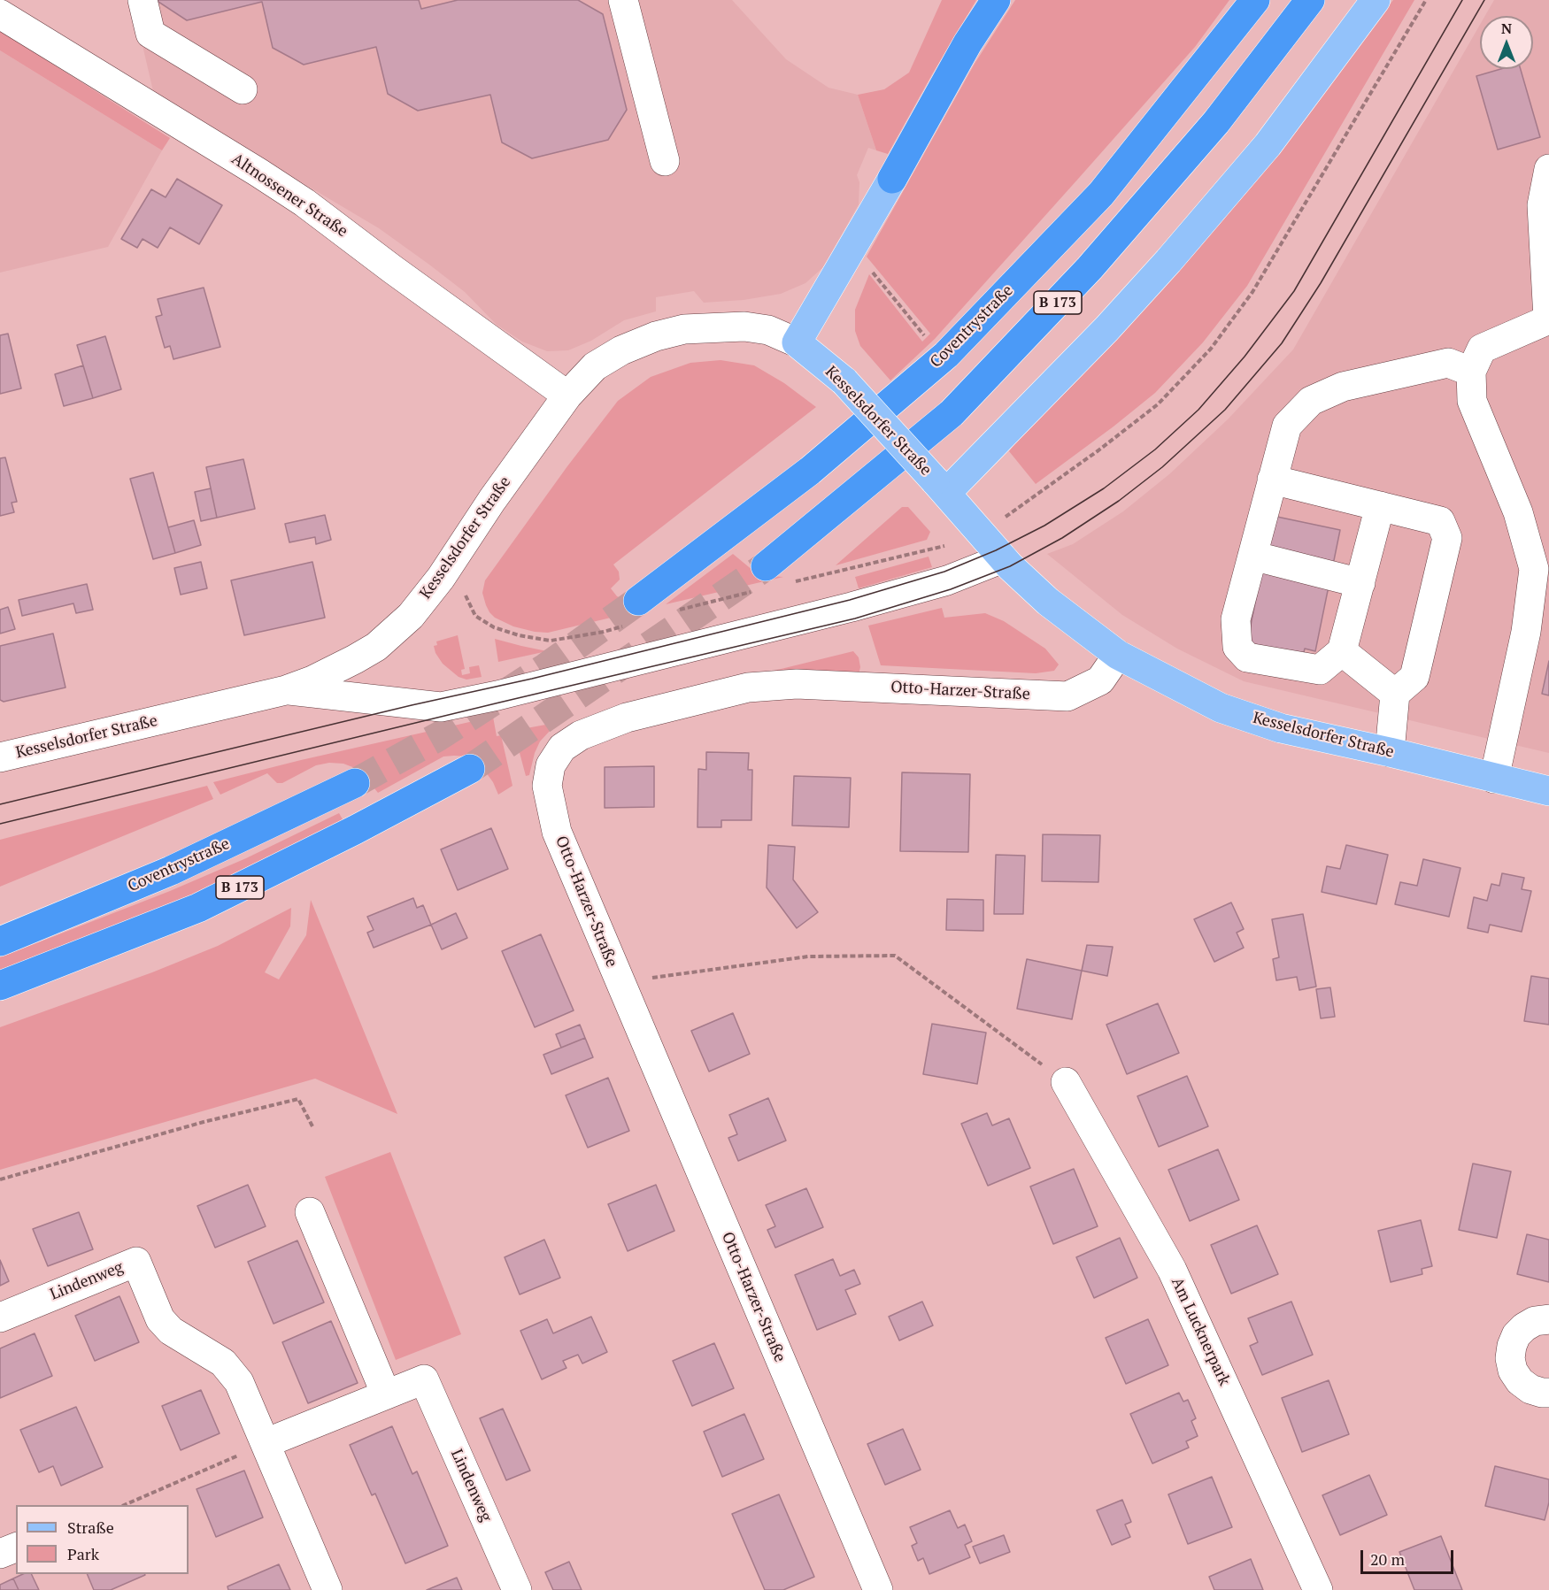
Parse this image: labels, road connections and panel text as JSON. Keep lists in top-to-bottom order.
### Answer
{
  "streets": {
    "highway": ["B 173", "Coventrystraße"],
    "main road": ["Kesselsdorfer Straße"],
    "street": [
      "Altnossener Straße",
      "Otto-Harzer-Straße",
      "Lindenweg",
      "Am Lucknerpark"
    ]
  },
  "crossings": [
    ["Altnossener Straße", "Kesselsdorfer Straße"],
    ["Kesselsdorfer Straße", "Otto-Harzer-Straße"]
  ],
  "legend": ["Straße", "Park"],
  "scale_bar": "20 m",
  "north": "top"
}
